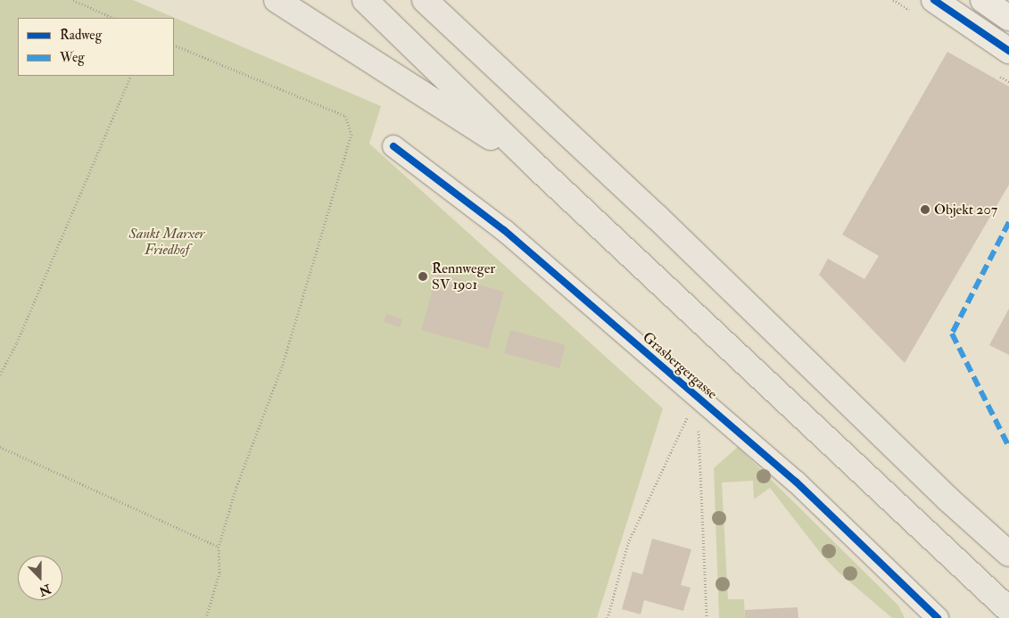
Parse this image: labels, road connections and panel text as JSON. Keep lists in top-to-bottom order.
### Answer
{
  "streets": {
    "street": ["Grasbergergasse"]
  },
  "parks": ["Sankt Marxer Friedhof"],
  "places": ["Objekt 207", "Rennweger SV 1901"],
  "legend": ["Radweg", "Weg"],
  "north": "bottom"
}
